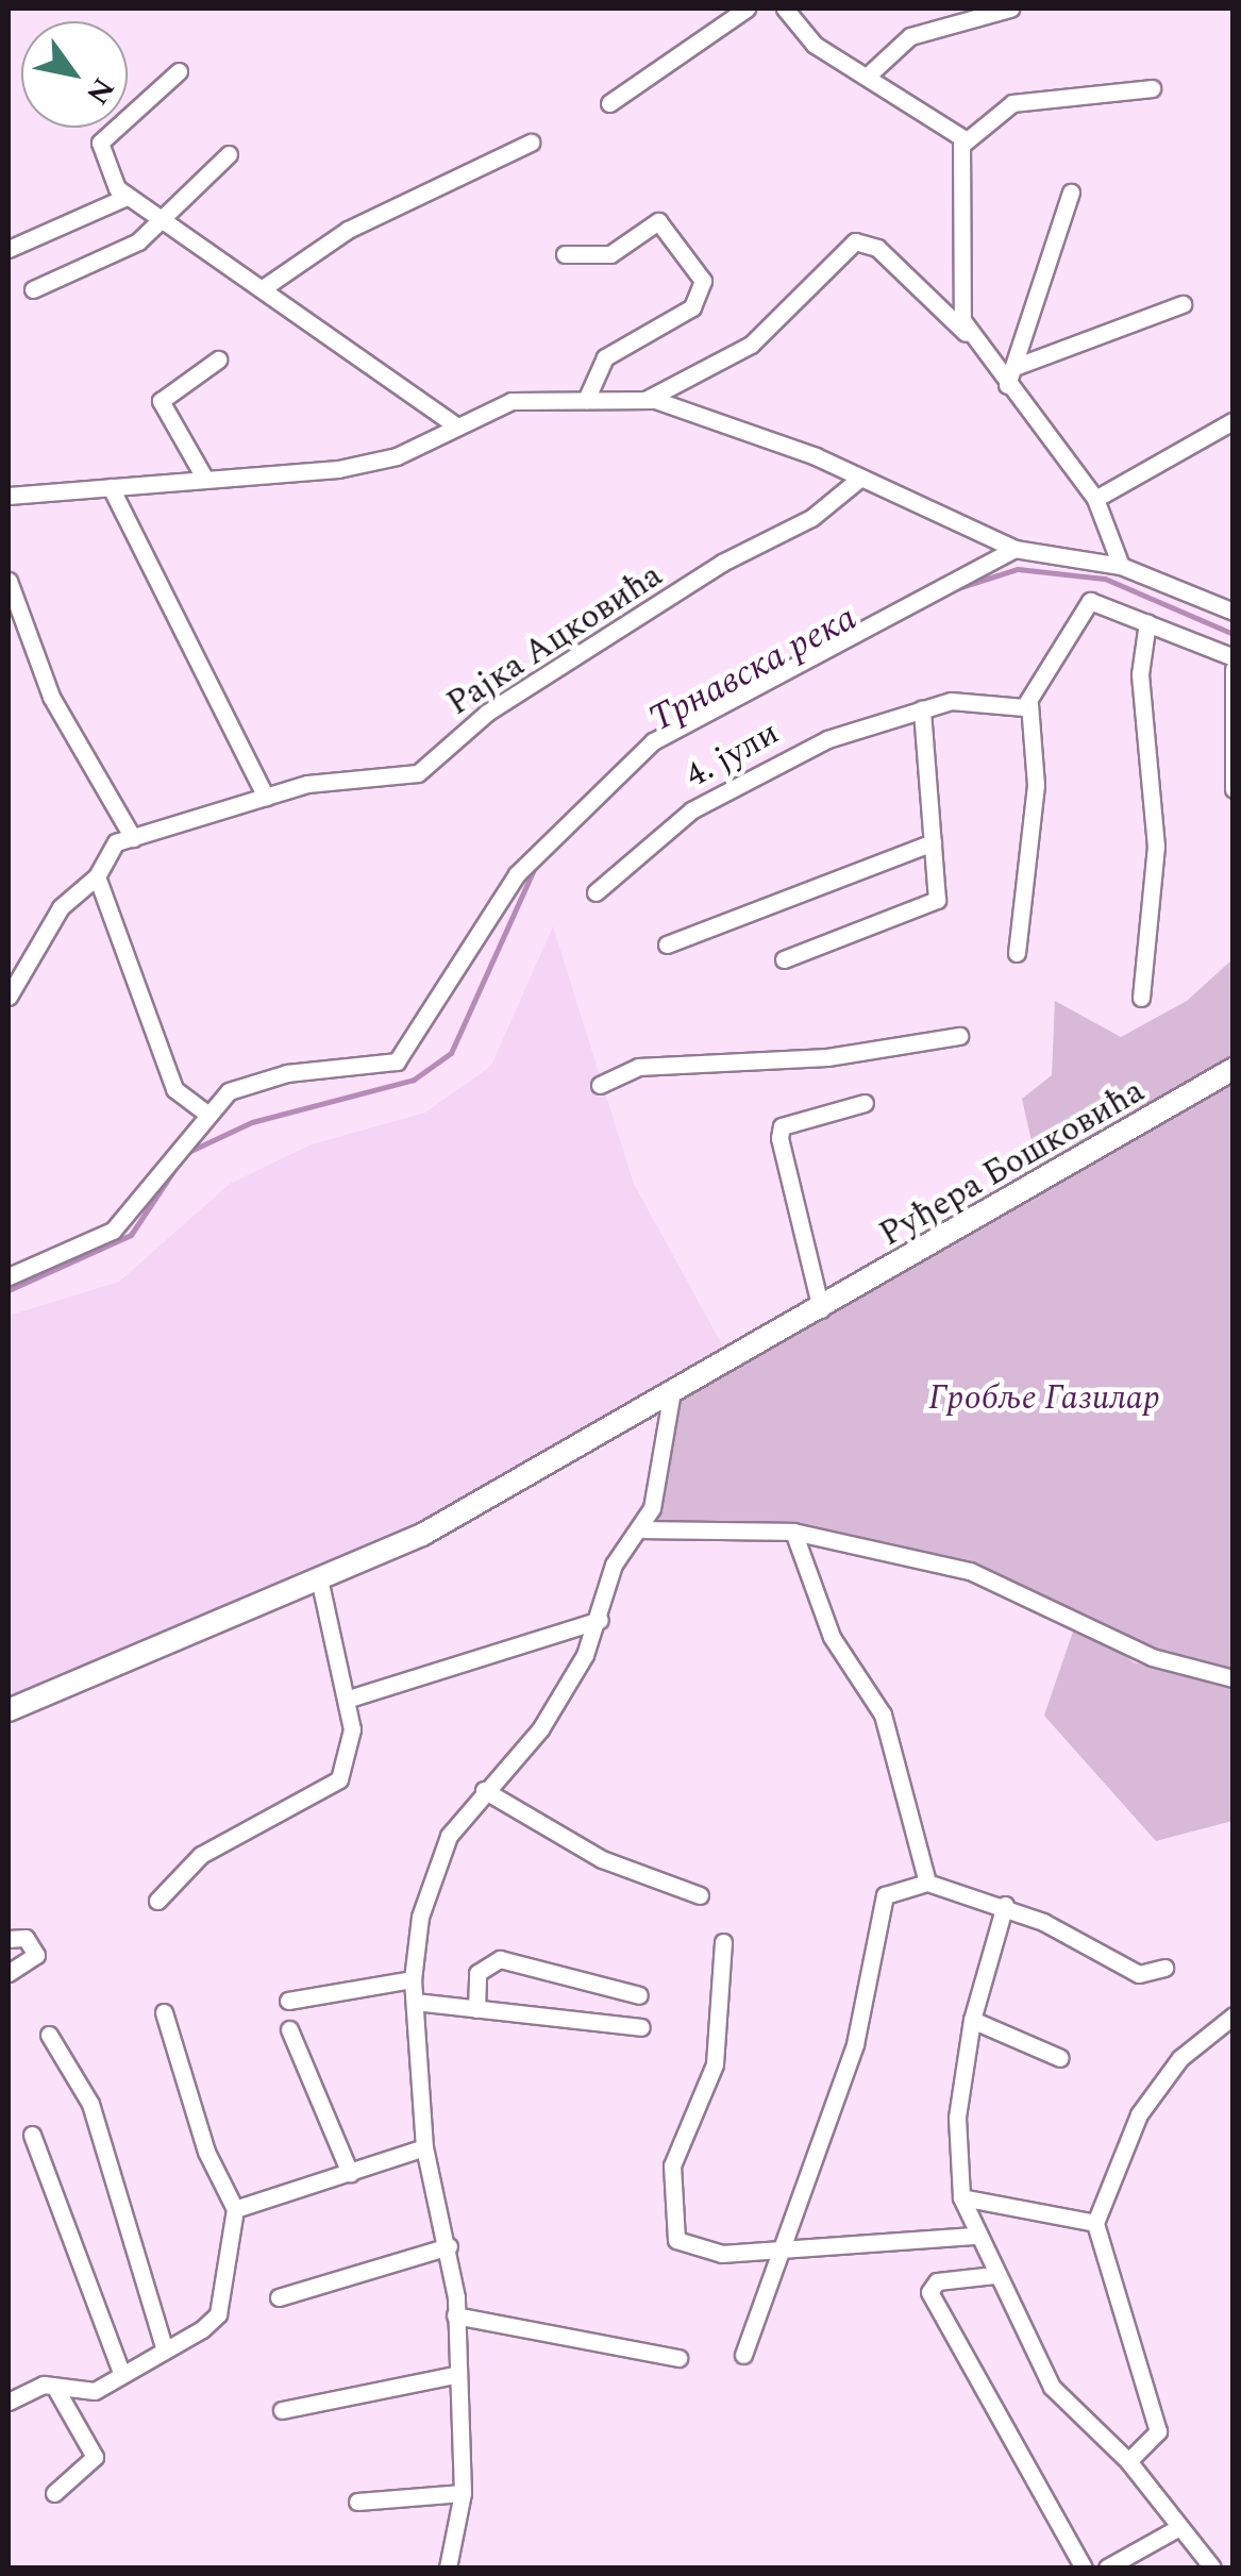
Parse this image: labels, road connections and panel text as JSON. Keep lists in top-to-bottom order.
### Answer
{
  "streets": {
    "main road": ["Руђера Бошковића"],
    "street": ["Рајка Ацковића", "4. јули"]
  },
  "water": ["Трнавска река"],
  "parks": ["Гробље Газилар"],
  "north": "bottom right"
}
